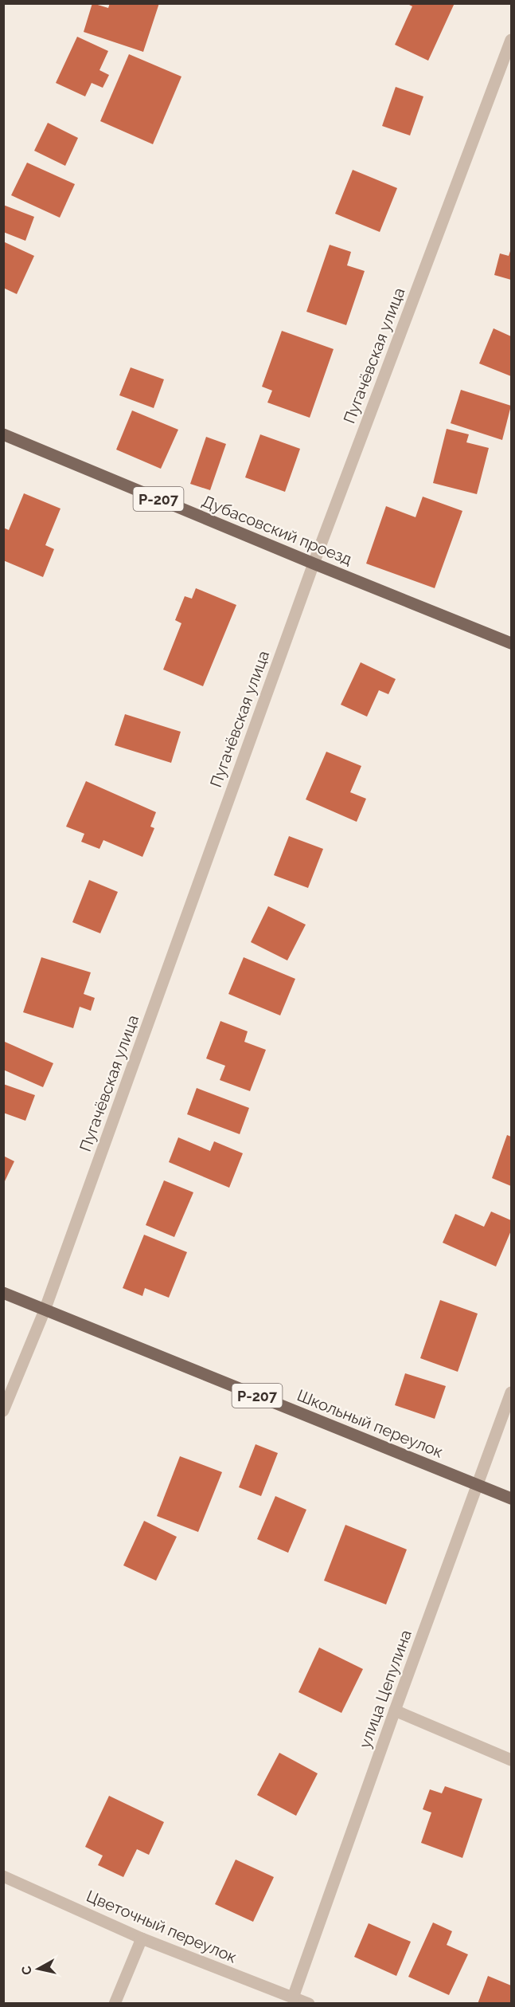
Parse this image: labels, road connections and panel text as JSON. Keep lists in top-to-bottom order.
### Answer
{
  "streets": {
    "main road": ["Р-207", "Дубасовский проезд", "Школьный переулок"],
    "street": ["Пугачёвская улица", "улица Цепулина", "Цветочный переулок"]
  },
  "crossings": [
    ["Пугачёвская улица", "Дубасовский проезд"],
    ["Пугачёвская улица", "Школьный переулок"],
    ["Школьный переулок", "улица Цепулина"],
    ["улица Цепулина", "Цветочный переулок"]
  ],
  "north": "left"
}
